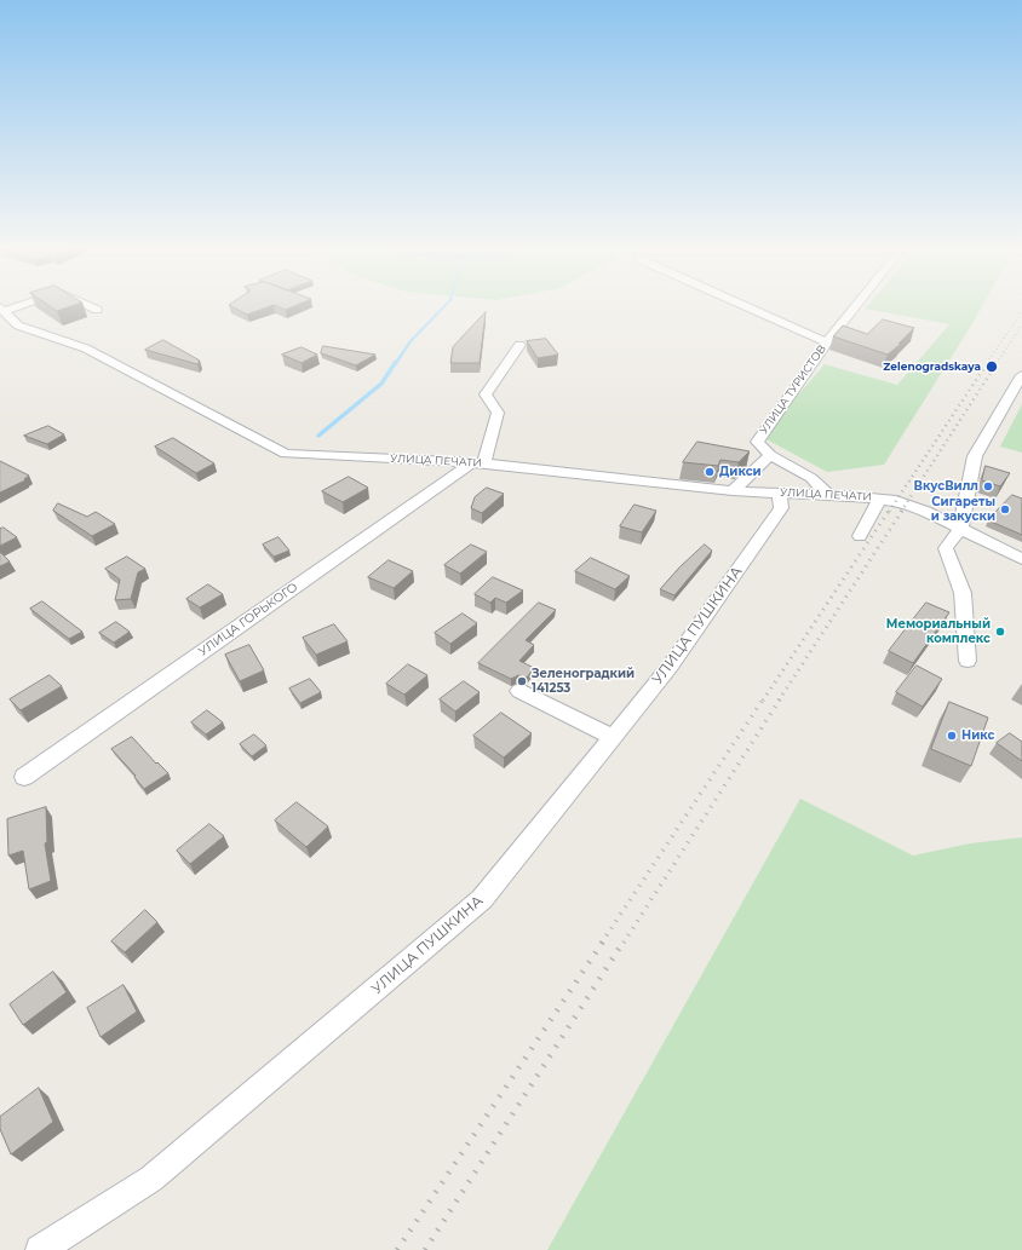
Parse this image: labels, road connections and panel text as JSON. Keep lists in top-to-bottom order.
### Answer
{
  "streets": {
    "street": [
      "УЛИЦА ТУРИСТОВ",
      "УЛИЦА ПЕЧАТИ",
      "УЛИЦА ГОРЬКОГО",
      "УЛИЦА ПУШКИНА"
    ]
  },
  "crossings": [
    ["УЛИЦА ТУРИСТОВ", "УЛИЦА ПЕЧАТИ"],
    ["УЛИЦА ПЕЧАТИ", "УЛИЦА ГОРЬКОГО"],
    ["УЛИЦА ПЕЧАТИ", "УЛИЦА ПУШКИНА"]
  ],
  "places": [
    "Zelenogradskaya",
    "Дикси",
    "ВкусВилл",
    "Сигареты и закуски",
    "Мемориальный комплекс",
    "Зеленоградкий 141253",
    "Никс"
  ]
}
